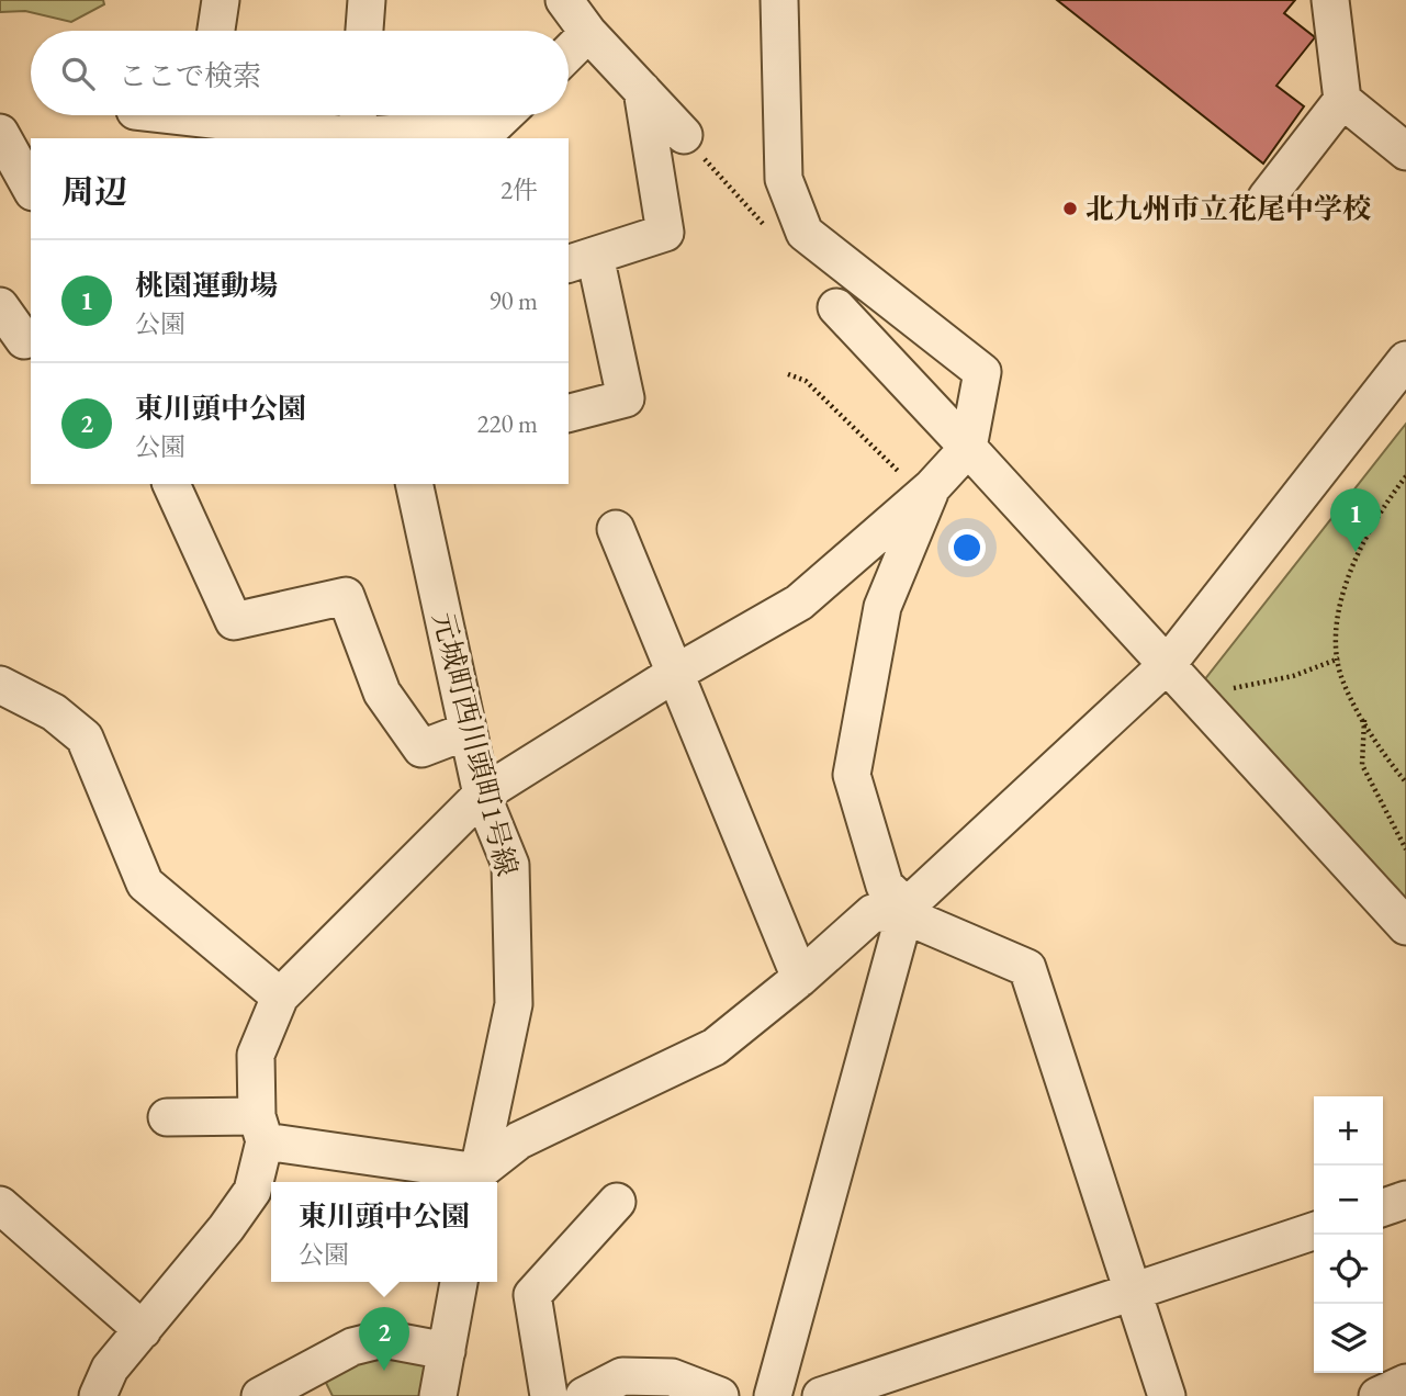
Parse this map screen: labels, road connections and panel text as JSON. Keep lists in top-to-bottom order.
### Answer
{
  "streets": {
    "street": ["元城町西川頭町1号線"]
  },
  "places": ["北九州市立花尾中学校"],
  "page": {
    "search": "ここで検索",
    "heading": ["周辺", "2件"],
    "list": [
      {
        "mark": "1",
        "name": "桃園運動場",
        "note": "公園",
        "value": "90 m"
      },
      {
        "mark": "2",
        "name": "東川頭中公園",
        "note": "公園",
        "value": "220 m"
      }
    ],
    "pins": ["1", "2"],
    "map_buttons": ["+", "−"],
    "popup": ["東川頭中公園", "公園"]
  }
}
